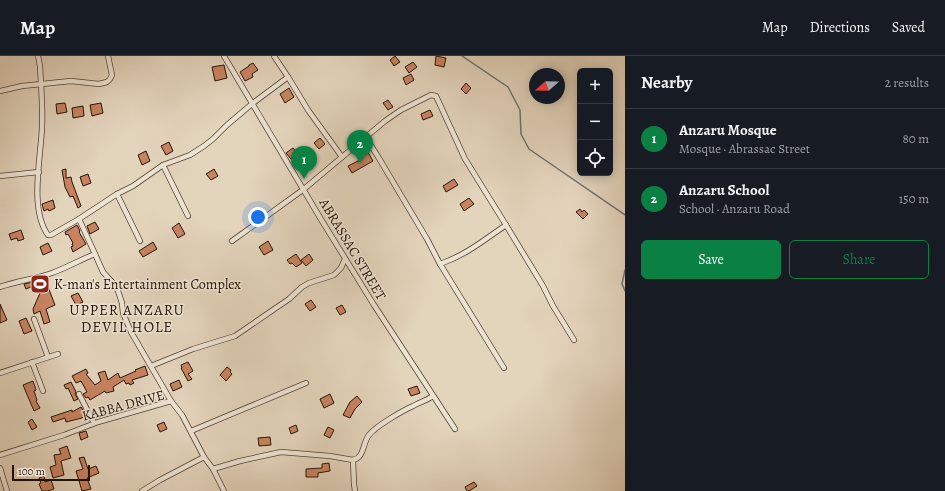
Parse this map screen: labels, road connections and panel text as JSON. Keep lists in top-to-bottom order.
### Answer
{
  "streets": {
    "street": ["ABRASSAC STREET", "KABBA DRIVE"]
  },
  "districts": ["UPPER ANZARU DEVIL HOLE"],
  "places": {
    "sports": ["K-man's Entertainment Complex"]
  },
  "scale_bar": "100 m",
  "north": "left",
  "page": {
    "header": "Map",
    "nav": ["Map", "Directions", "Saved"],
    "heading": ["Nearby", "2 results"],
    "map_buttons": ["+", "−"],
    "list": [
      {
        "mark": "1",
        "name": "Anzaru Mosque",
        "note": "Mosque · Abrassac Street",
        "value": "80 m"
      },
      {
        "mark": "2",
        "name": "Anzaru School",
        "note": "School · Anzaru Road",
        "value": "150 m"
      }
    ],
    "pins": ["2", "1"],
    "buttons": ["Save", "Share"],
    "scale": "100 m"
  }
}
